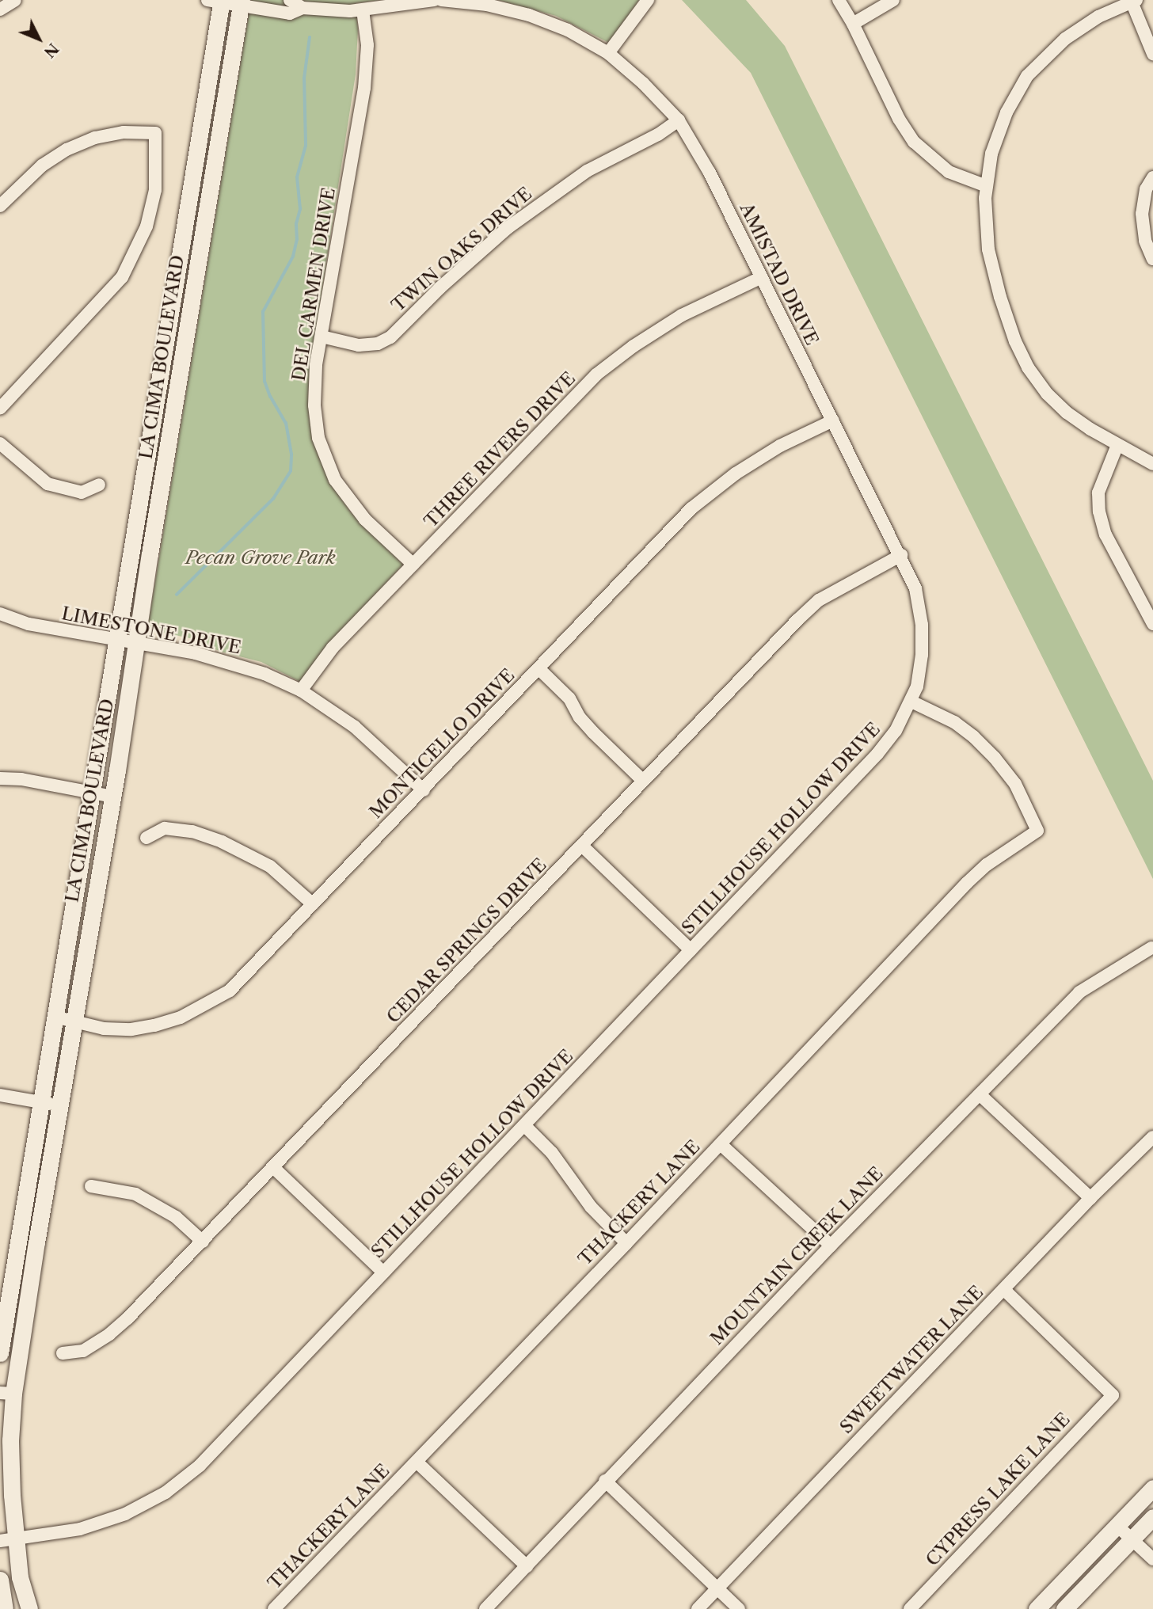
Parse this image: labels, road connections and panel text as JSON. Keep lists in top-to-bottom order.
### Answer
{
  "streets": {
    "street": [
      "TWIN OAKS DRIVE",
      "AMISTAD DRIVE",
      "DEL CARMEN DRIVE",
      "LA CIMA BOULEVARD",
      "THREE RIVERS DRIVE",
      "LIMESTONE DRIVE",
      "MONTICELLO DRIVE",
      "STILLHOUSE HOLLOW DRIVE",
      "CEDAR SPRINGS DRIVE",
      "THACKERY LANE",
      "MOUNTAIN CREEK LANE",
      "SWEETWATER LANE",
      "CYPRESS LAKE LANE"
    ]
  },
  "crossings": [
    ["TWIN OAKS DRIVE", "AMISTAD DRIVE"],
    ["TWIN OAKS DRIVE", "DEL CARMEN DRIVE"],
    ["AMISTAD DRIVE", "THREE RIVERS DRIVE"],
    ["AMISTAD DRIVE", "MONTICELLO DRIVE"],
    ["AMISTAD DRIVE", "STILLHOUSE HOLLOW DRIVE"],
    ["AMISTAD DRIVE", "CEDAR SPRINGS DRIVE"],
    ["AMISTAD DRIVE", "THACKERY LANE"],
    ["DEL CARMEN DRIVE", "THREE RIVERS DRIVE"],
    ["LA CIMA BOULEVARD", "LIMESTONE DRIVE"],
    ["LA CIMA BOULEVARD", "MONTICELLO DRIVE"],
    ["LA CIMA BOULEVARD", "STILLHOUSE HOLLOW DRIVE"],
    ["THREE RIVERS DRIVE", "LIMESTONE DRIVE"],
    ["LIMESTONE DRIVE", "MONTICELLO DRIVE"],
    ["STILLHOUSE HOLLOW DRIVE", "THACKERY LANE"],
    ["SWEETWATER LANE", "CYPRESS LAKE LANE"]
  ],
  "parks": ["Pecan Grove Park"],
  "north": "bottom right"
}
